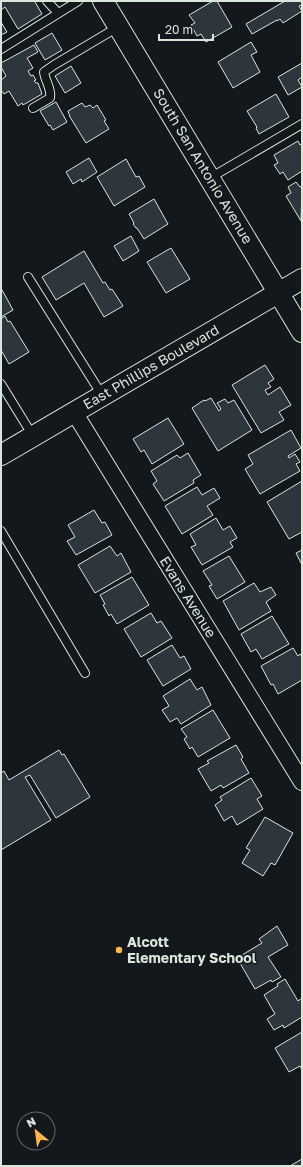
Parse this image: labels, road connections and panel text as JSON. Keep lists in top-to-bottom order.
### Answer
{
  "streets": {
    "street": ["South San Antonio Avenue", "East Phillips Boulevard", "Evans Avenue"]
  },
  "crossings": [
    ["South San Antonio Avenue", "East Phillips Boulevard"],
    ["East Phillips Boulevard", "Evans Avenue"]
  ],
  "places": ["Alcott Elementary School"],
  "scale_bar": "20 m",
  "north": "top left"
}
